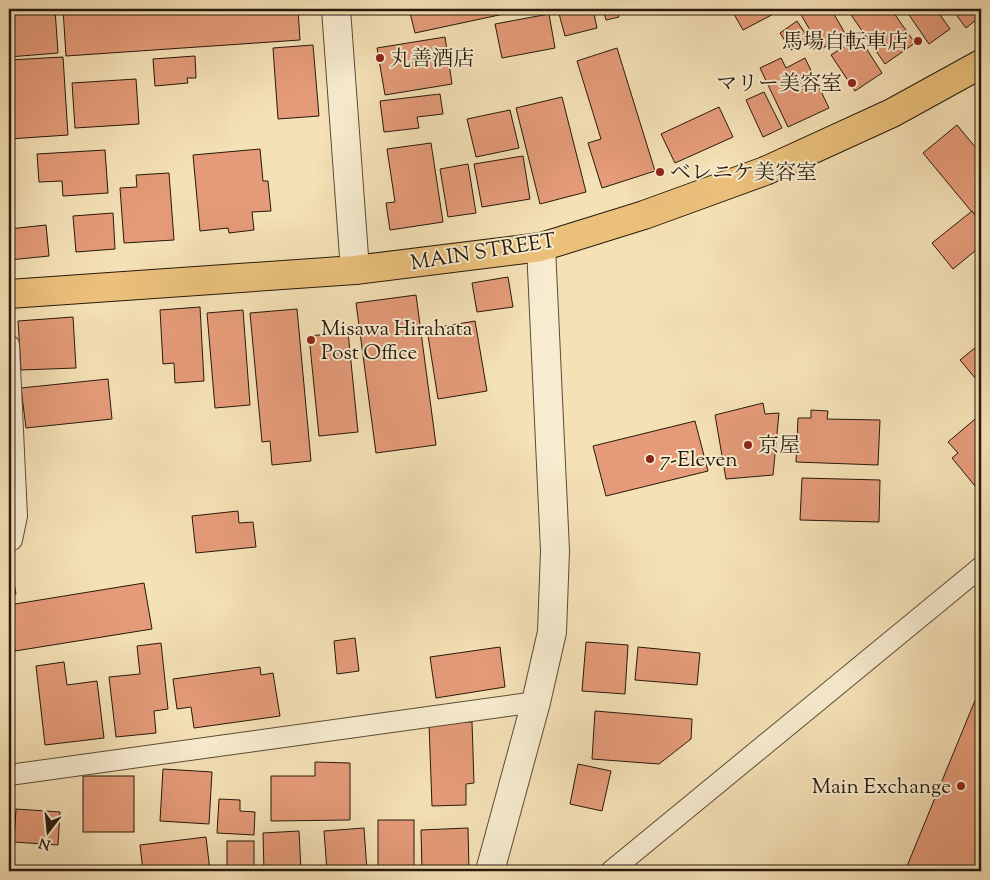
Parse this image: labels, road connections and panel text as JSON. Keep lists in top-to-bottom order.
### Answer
{
  "streets": {
    "main road": ["MAIN STREET"]
  },
  "places": [
    "馬場自転車店",
    "丸善酒店",
    "マリー美容室",
    "ベレニケ美容室",
    "Misawa Hirahata Post Office",
    "京屋",
    "7-Eleven",
    "Main Exchange"
  ],
  "north": "bottom"
}
